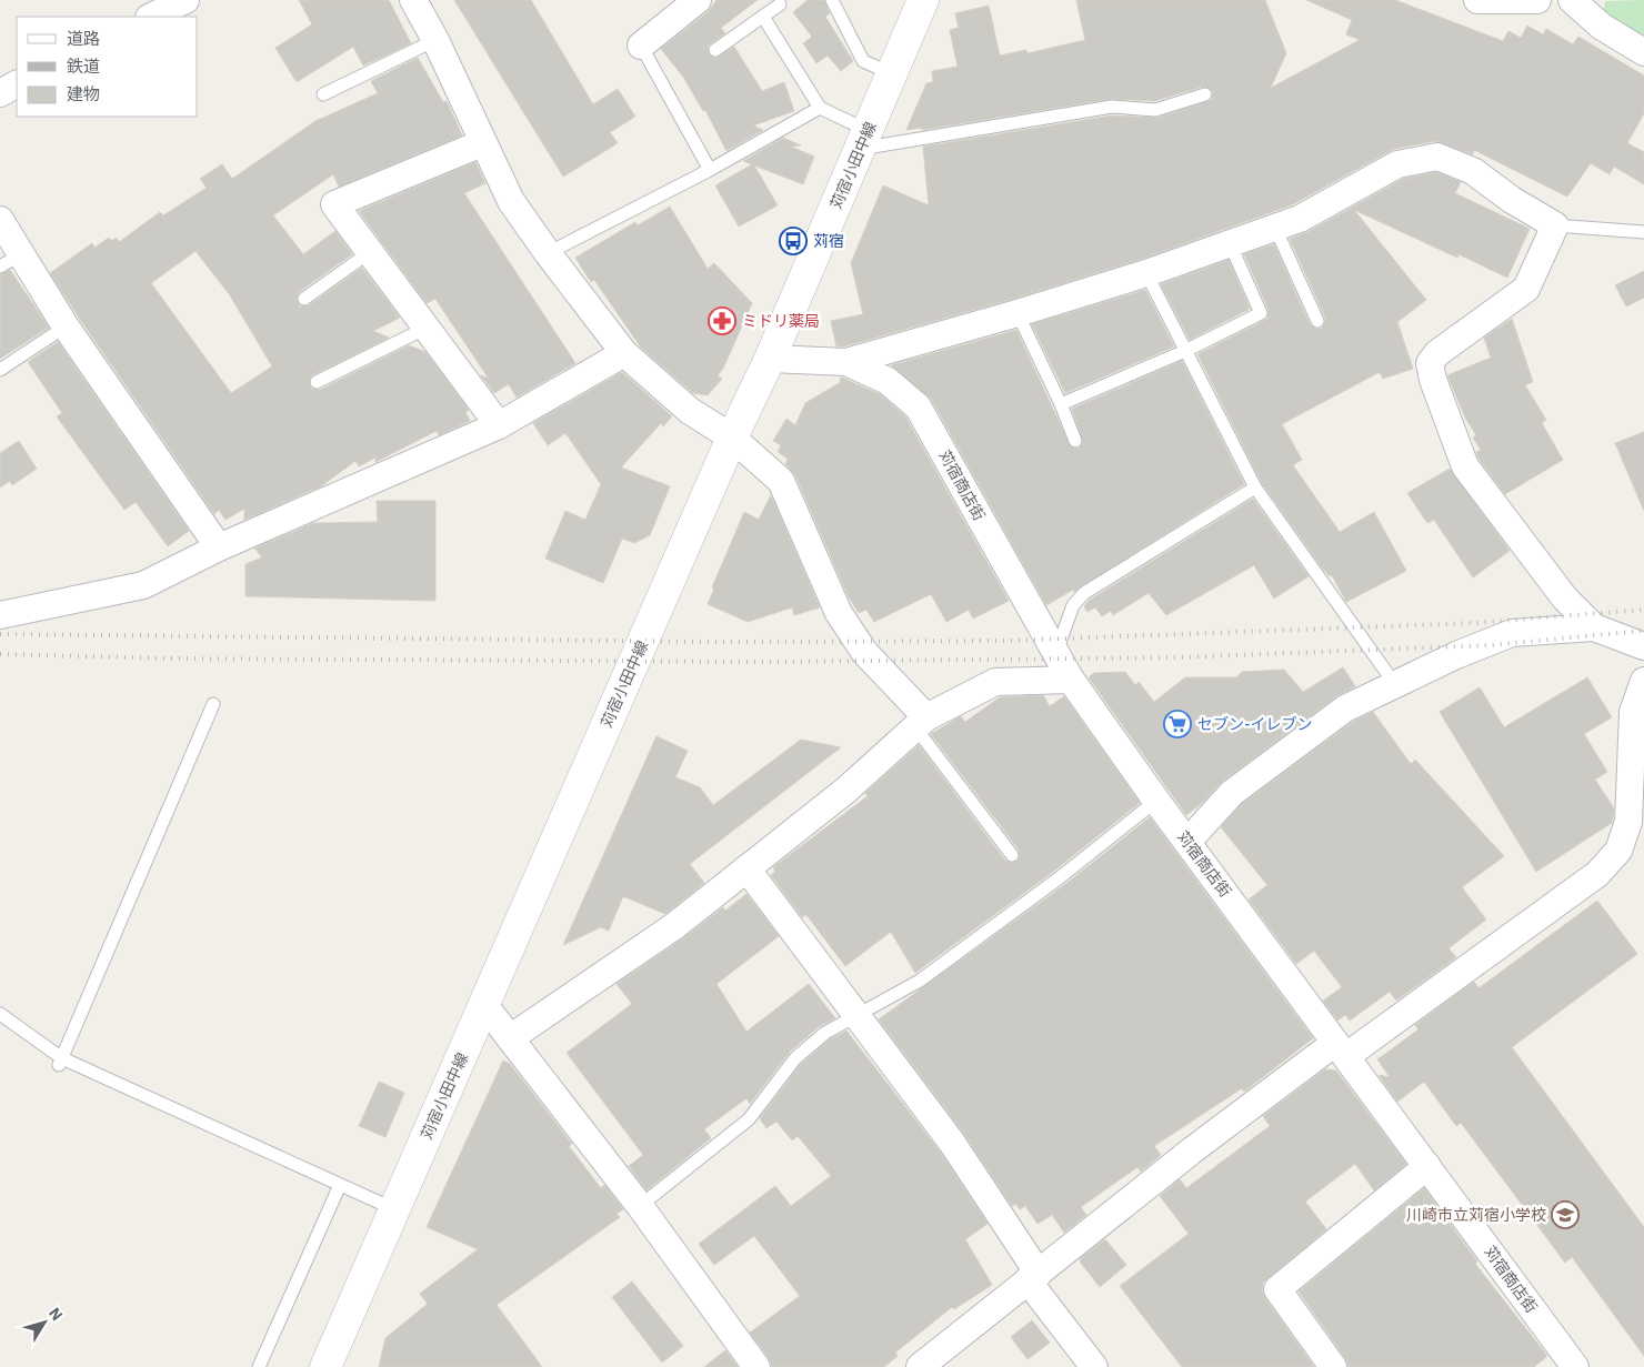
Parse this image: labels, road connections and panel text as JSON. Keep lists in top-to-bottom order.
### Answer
{
  "streets": {
    "street": ["苅宿小田中線", "苅宿商店街"]
  },
  "places": {
    "bus stop": ["苅宿"],
    "pharmacy": ["ミドリ薬局"],
    "supermarket": ["セブン-イレブン"],
    "school or university": ["川崎市立苅宿小学校"]
  },
  "legend": ["道路", "鉄道", "建物"],
  "north": "top right"
}
